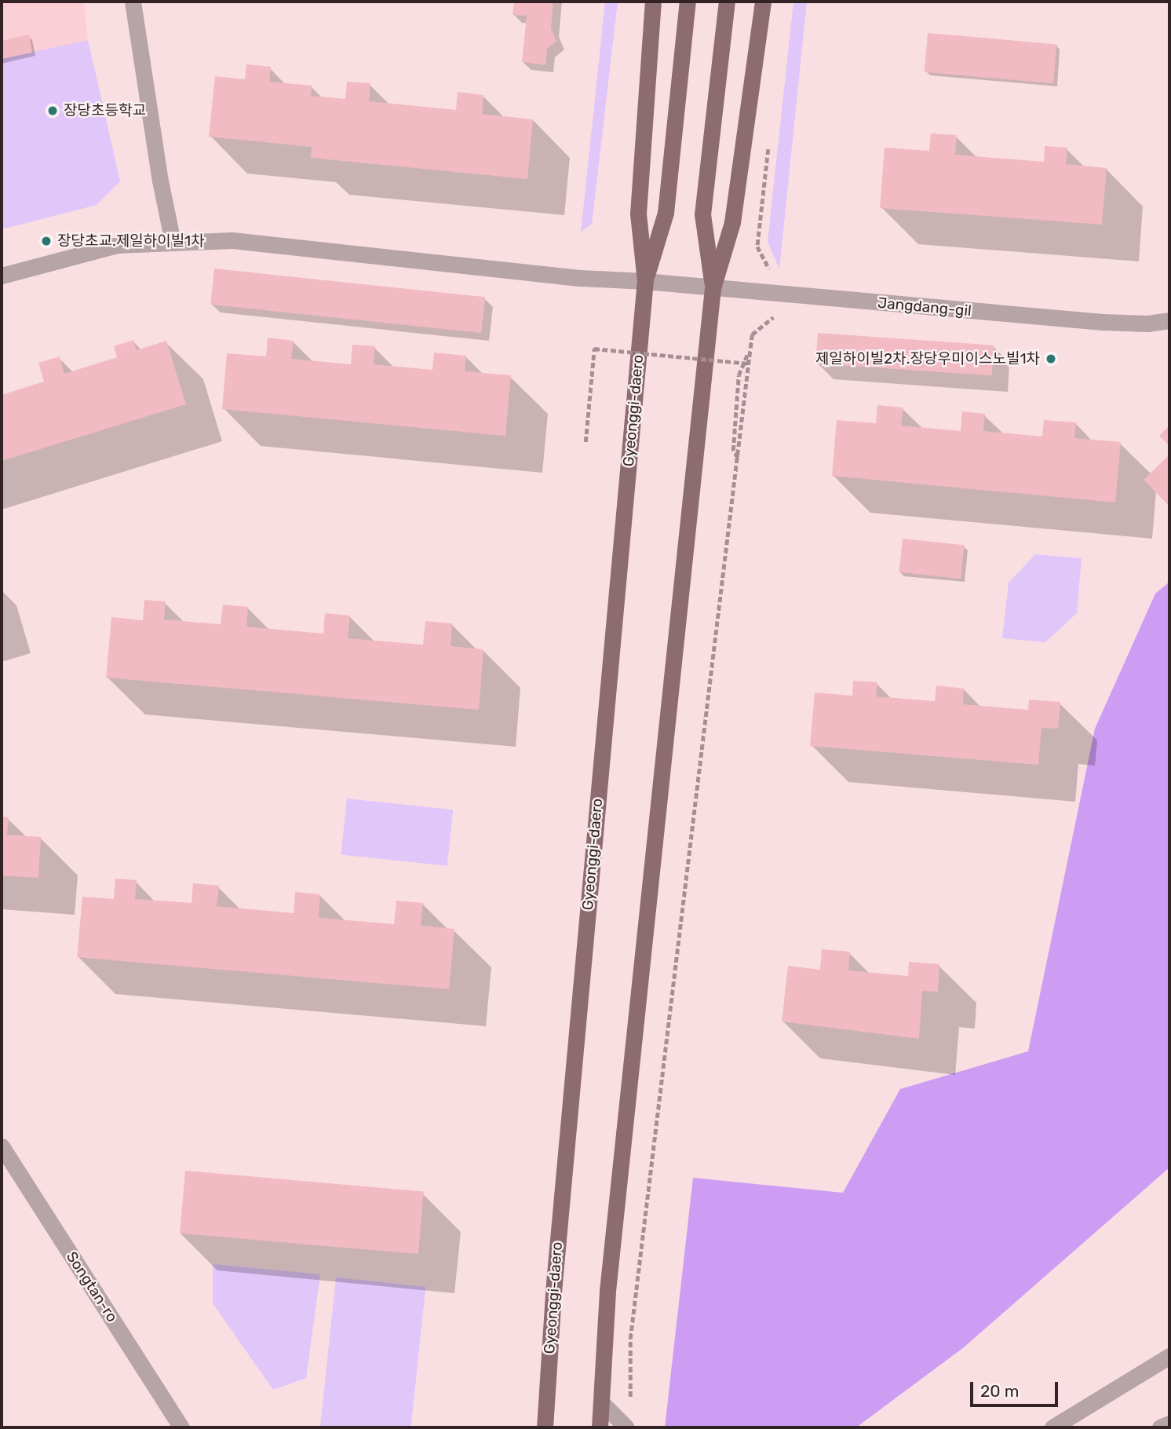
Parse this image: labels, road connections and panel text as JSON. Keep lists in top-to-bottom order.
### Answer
{
  "streets": {
    "main road": ["Gyeonggi-daero"],
    "street": ["Jangdang-gil", "Songtan-ro"]
  },
  "crossings": [
    ["Jangdang-gil", "Gyeonggi-daero"]
  ],
  "places": ["장당초등학교", "장당초교.제일하이빌1차", "제일하이빌2차.장당우미이스노빌1차"],
  "scale_bar": "20 m"
}
